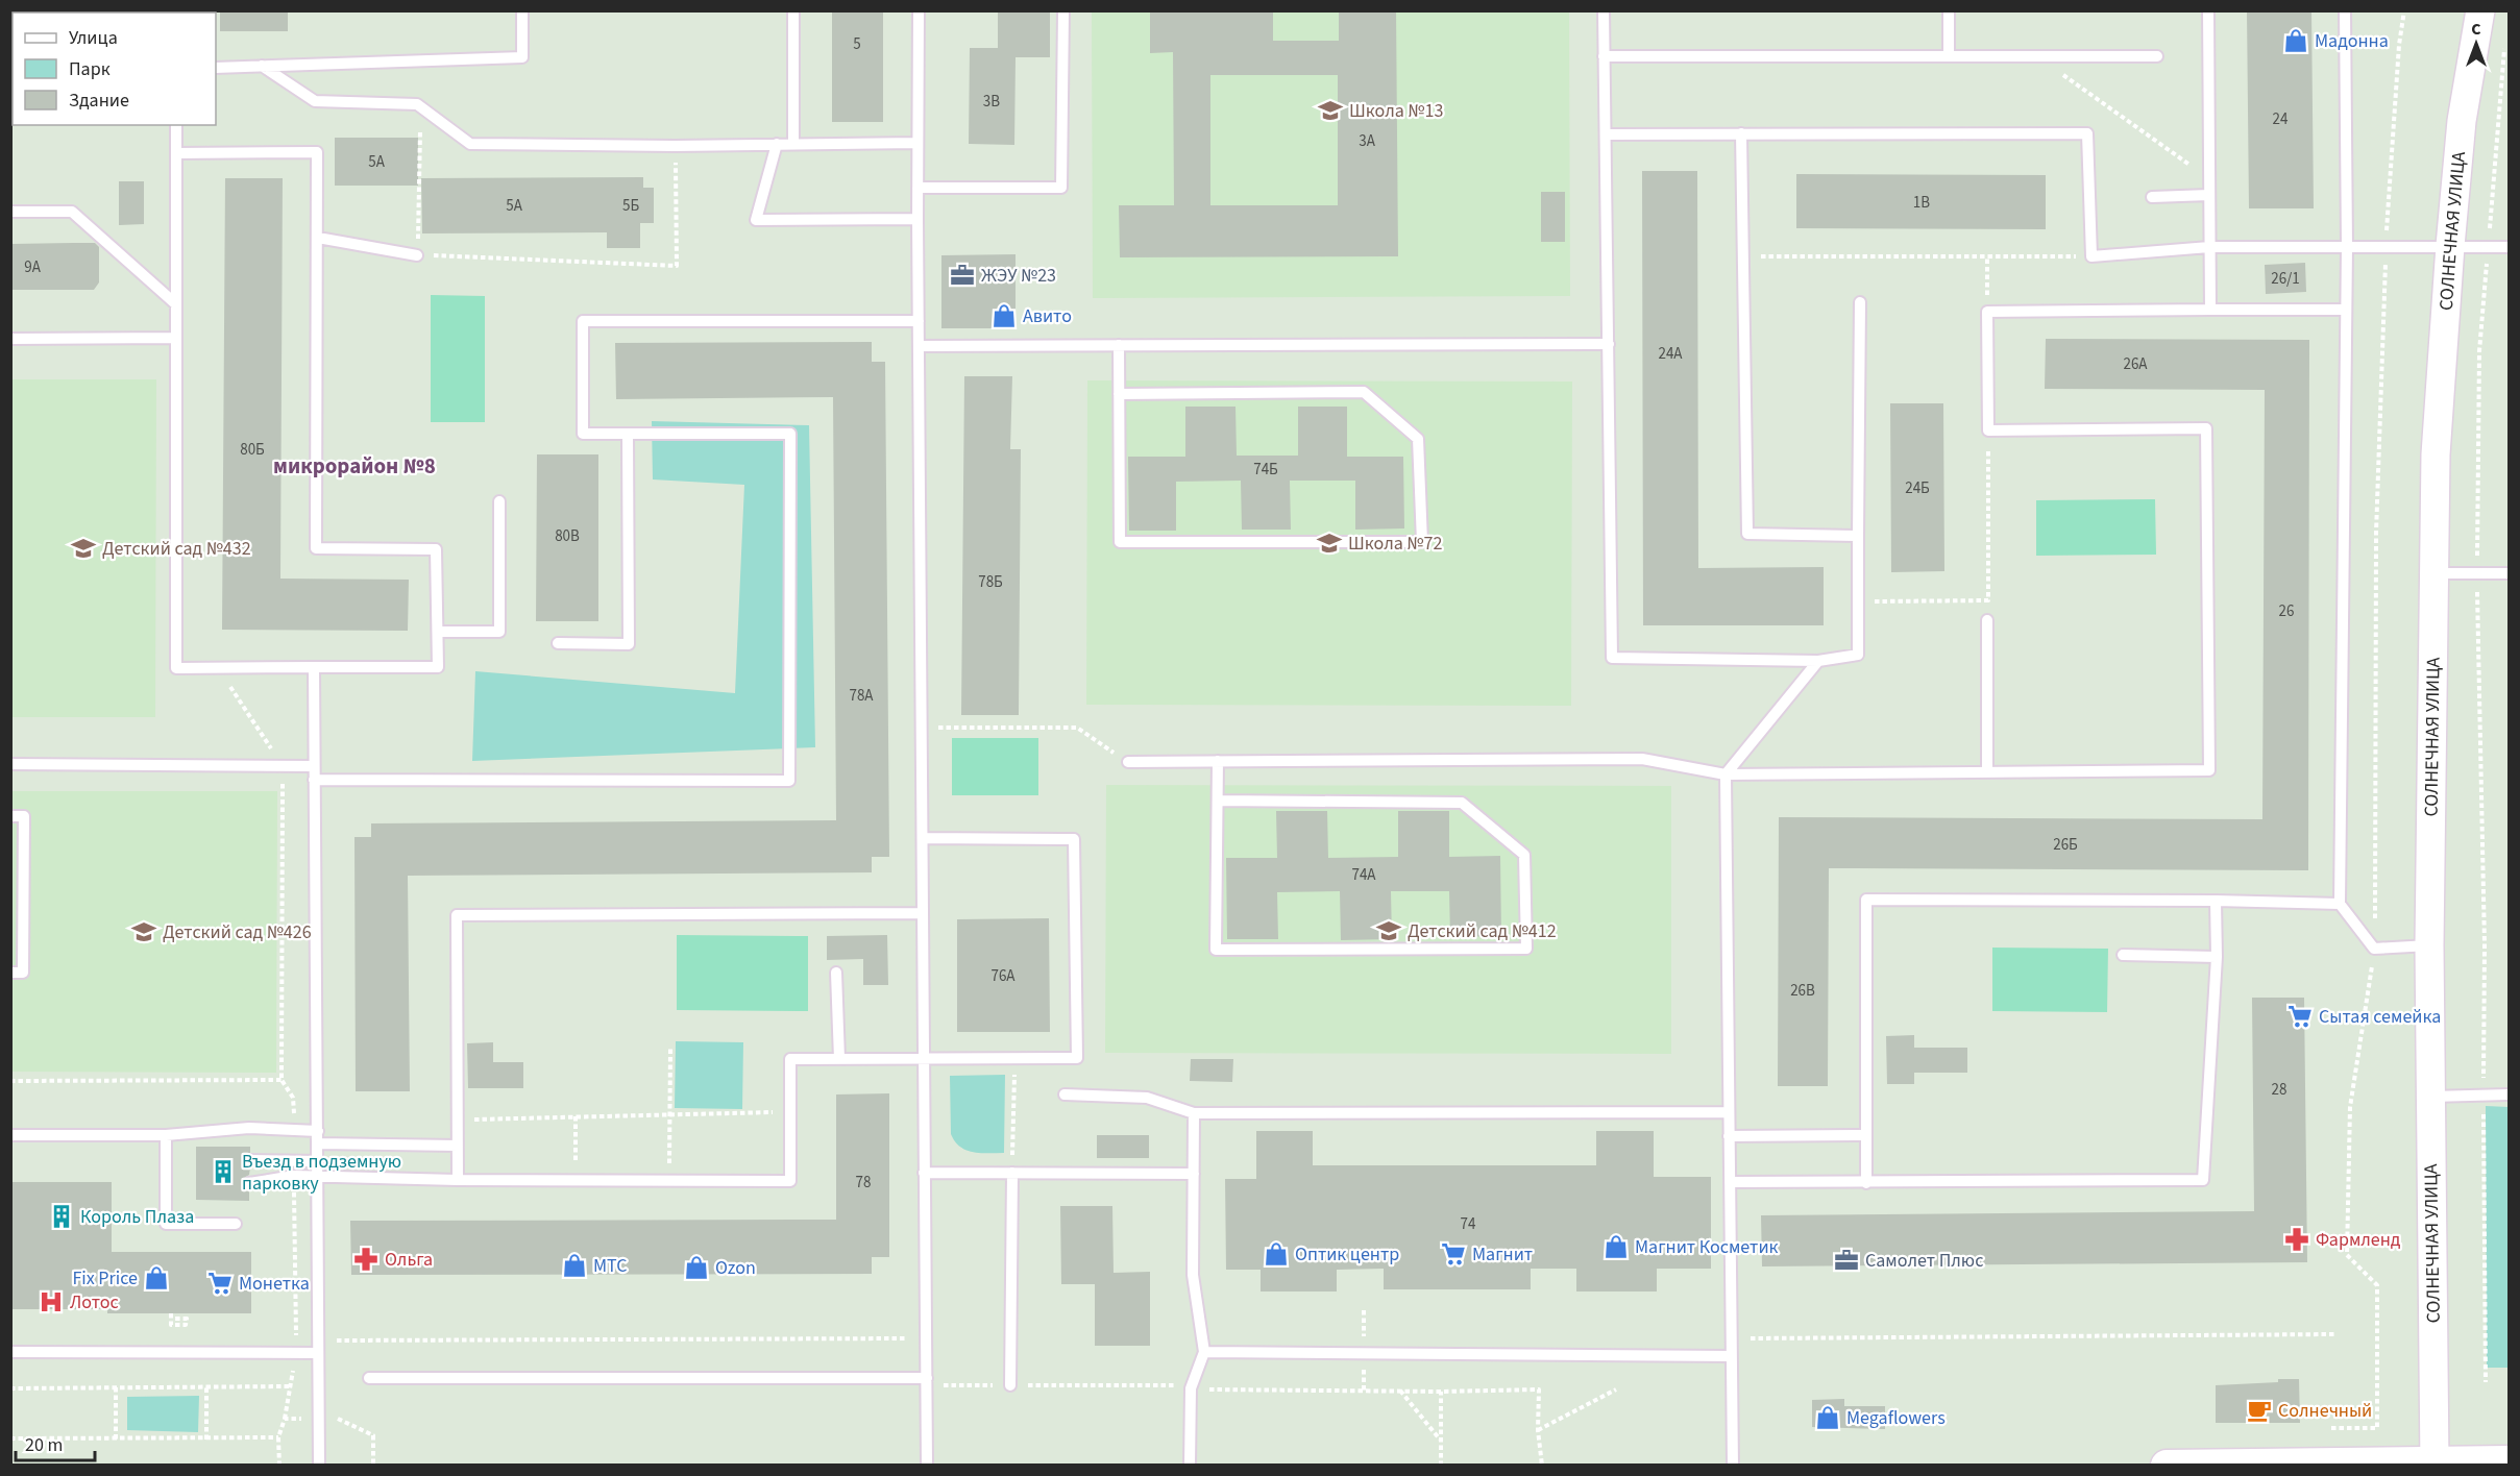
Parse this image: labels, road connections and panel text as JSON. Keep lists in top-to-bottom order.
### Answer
{
  "streets": {
    "street": ["СОЛНЕЧНАЯ УЛИЦА"]
  },
  "districts": ["микрорайон №8"],
  "places": {
    "shop": [
      "Мадонна",
      "Авито",
      "Магнит Косметик",
      "Оптик центр",
      "МТС",
      "Ozon",
      "Fix Price",
      "Megaflowers"
    ],
    "school or university": [
      "Школа №13",
      "Школа №72",
      "Детский сад №432",
      "Детский сад №412",
      "Детский сад №426"
    ],
    "office": ["ЖЭУ №23", "Самолет Плюс"],
    "supermarket": ["Сытая семейка", "Магнит", "Монетка"],
    "building": ["Въезд в подземную парковку", "Король Плаза"],
    "pharmacy": ["Фармленд", "Ольга"],
    "hospital": ["Лотос"],
    "cafe": ["Солнечный"]
  },
  "house_numbers": [
    "5",
    "3В",
    "24",
    "3А",
    "5А",
    "1В",
    "5А",
    "5Б",
    "9А",
    "26/1",
    "24А",
    "26А",
    "80Б",
    "74Б",
    "24Б",
    "80В",
    "78Б",
    "26",
    "78А",
    "26Б",
    "74А",
    "76А",
    "26В",
    "28",
    "78",
    "74"
  ],
  "legend": ["Улица", "Парк", "Здание"],
  "scale_bar": "20 m",
  "north": "top"
}
